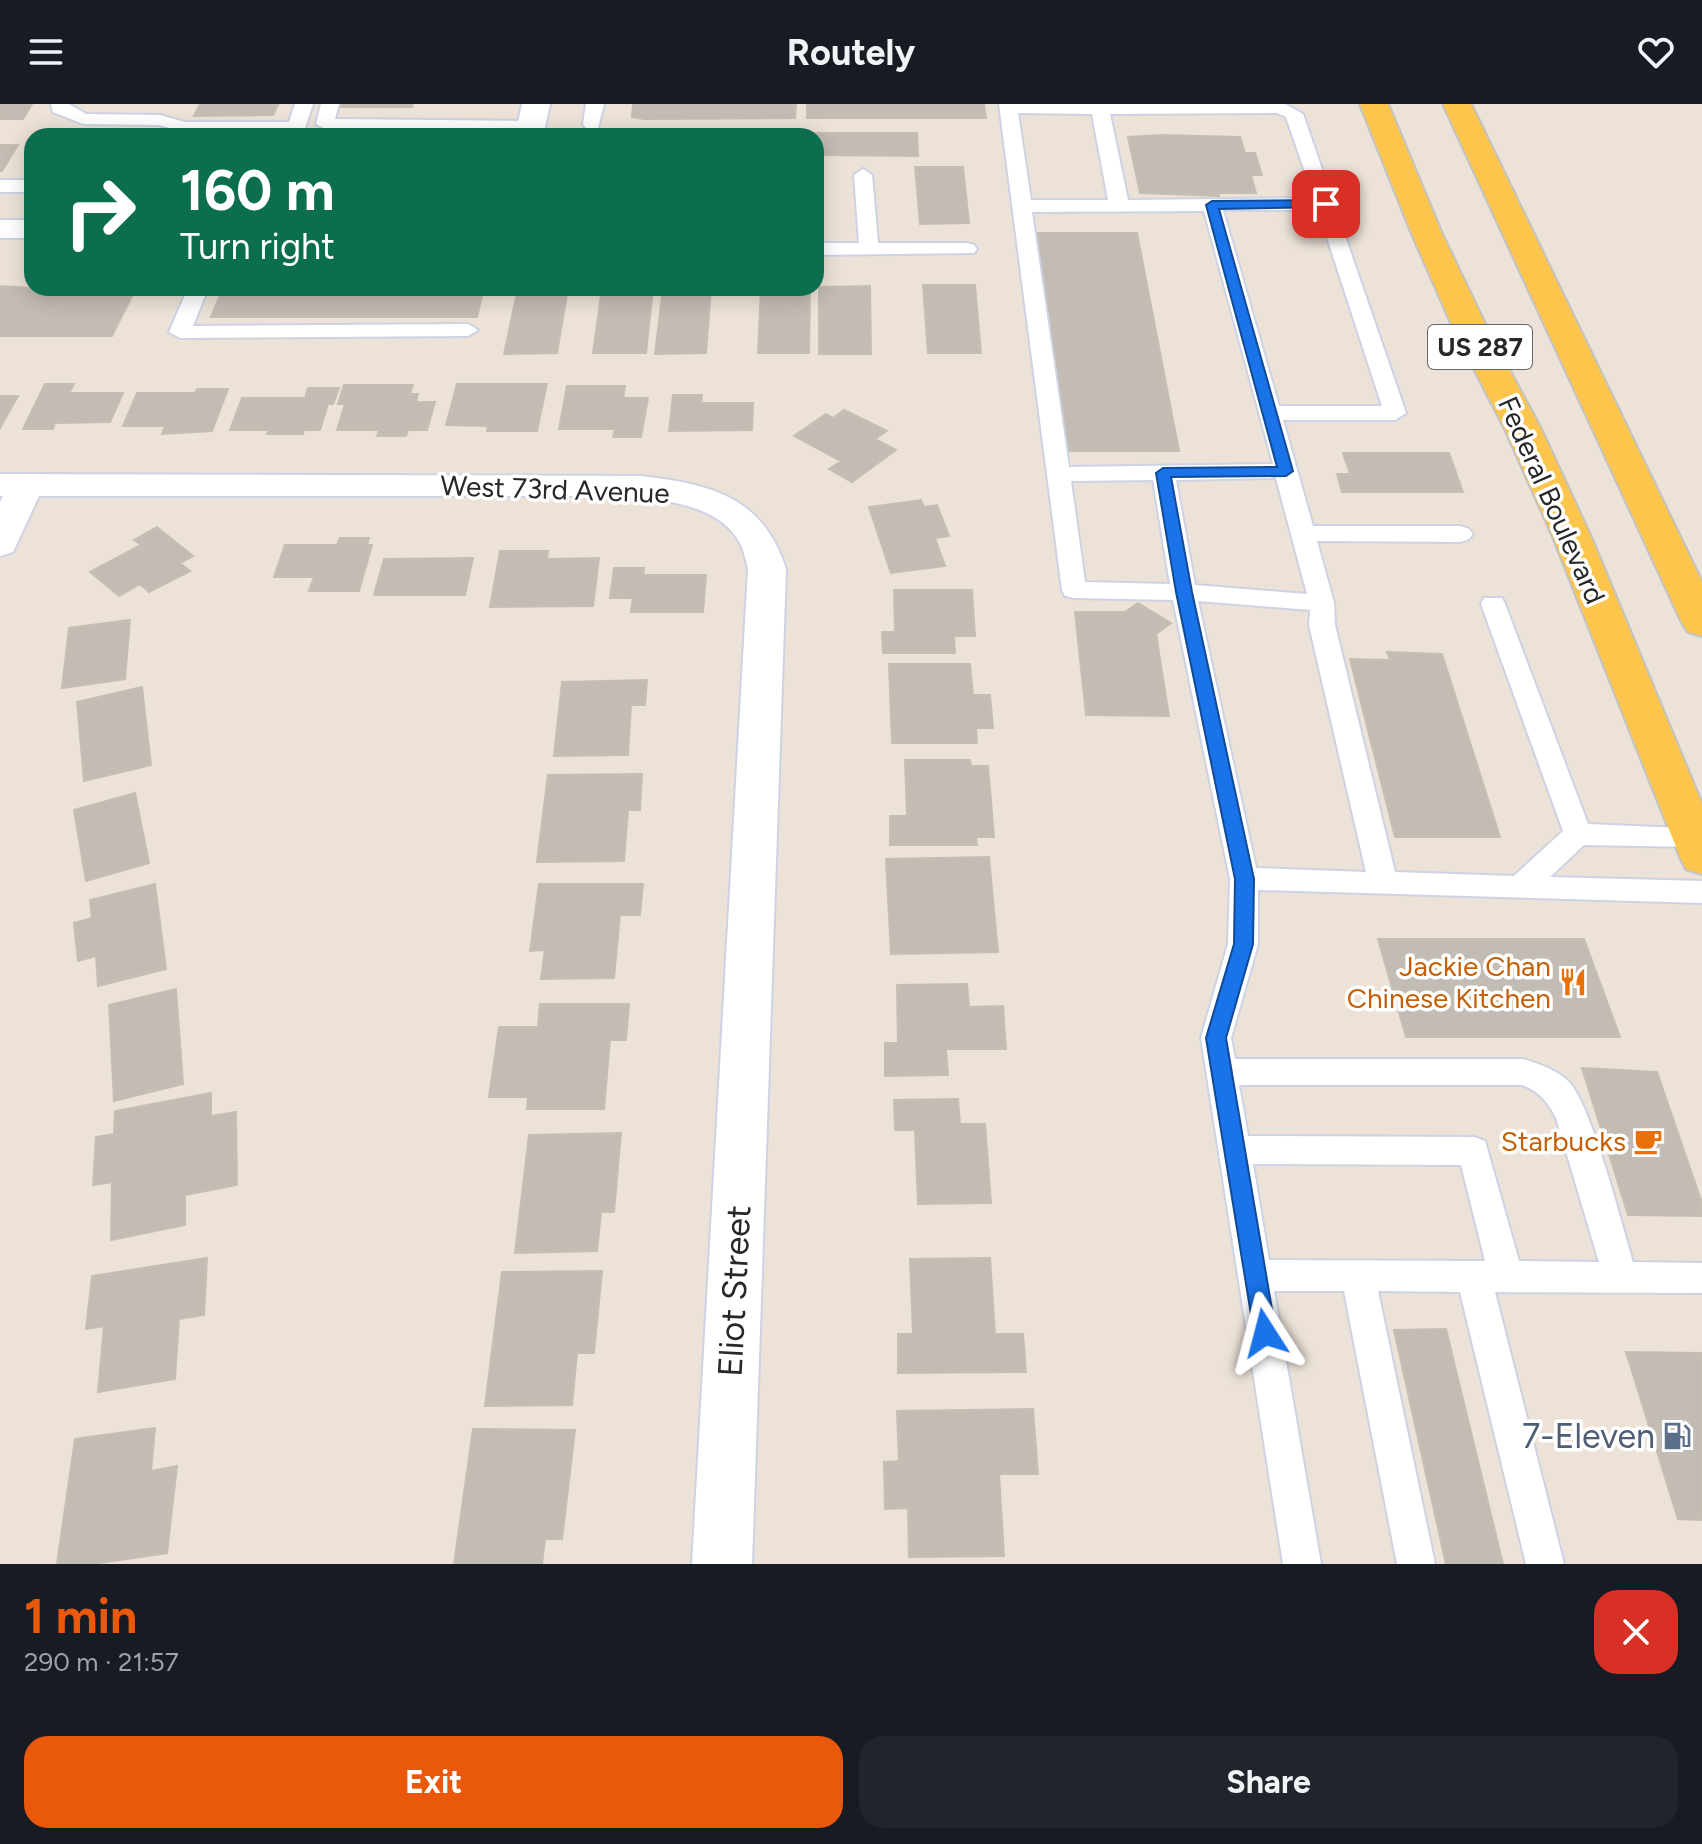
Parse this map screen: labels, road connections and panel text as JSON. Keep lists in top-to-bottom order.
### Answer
{
  "streets": {
    "main road": ["US 287", "Federal Boulevard"],
    "street": ["West 73rd Avenue", "Eliot Street"]
  },
  "crossings": [
    ["West 73rd Avenue", "Eliot Street"]
  ],
  "places": {
    "restaurant": ["Jackie Chan Chinese Kitchen"],
    "cafe": ["Starbucks"],
    "fuel station": ["7-Eleven"]
  },
  "page": {
    "header": "Routely",
    "turn": ["160 m", "Turn right"],
    "heading": ["1 min", "290 m · 21:57"],
    "buttons": ["Exit", "Share"]
  }
}
